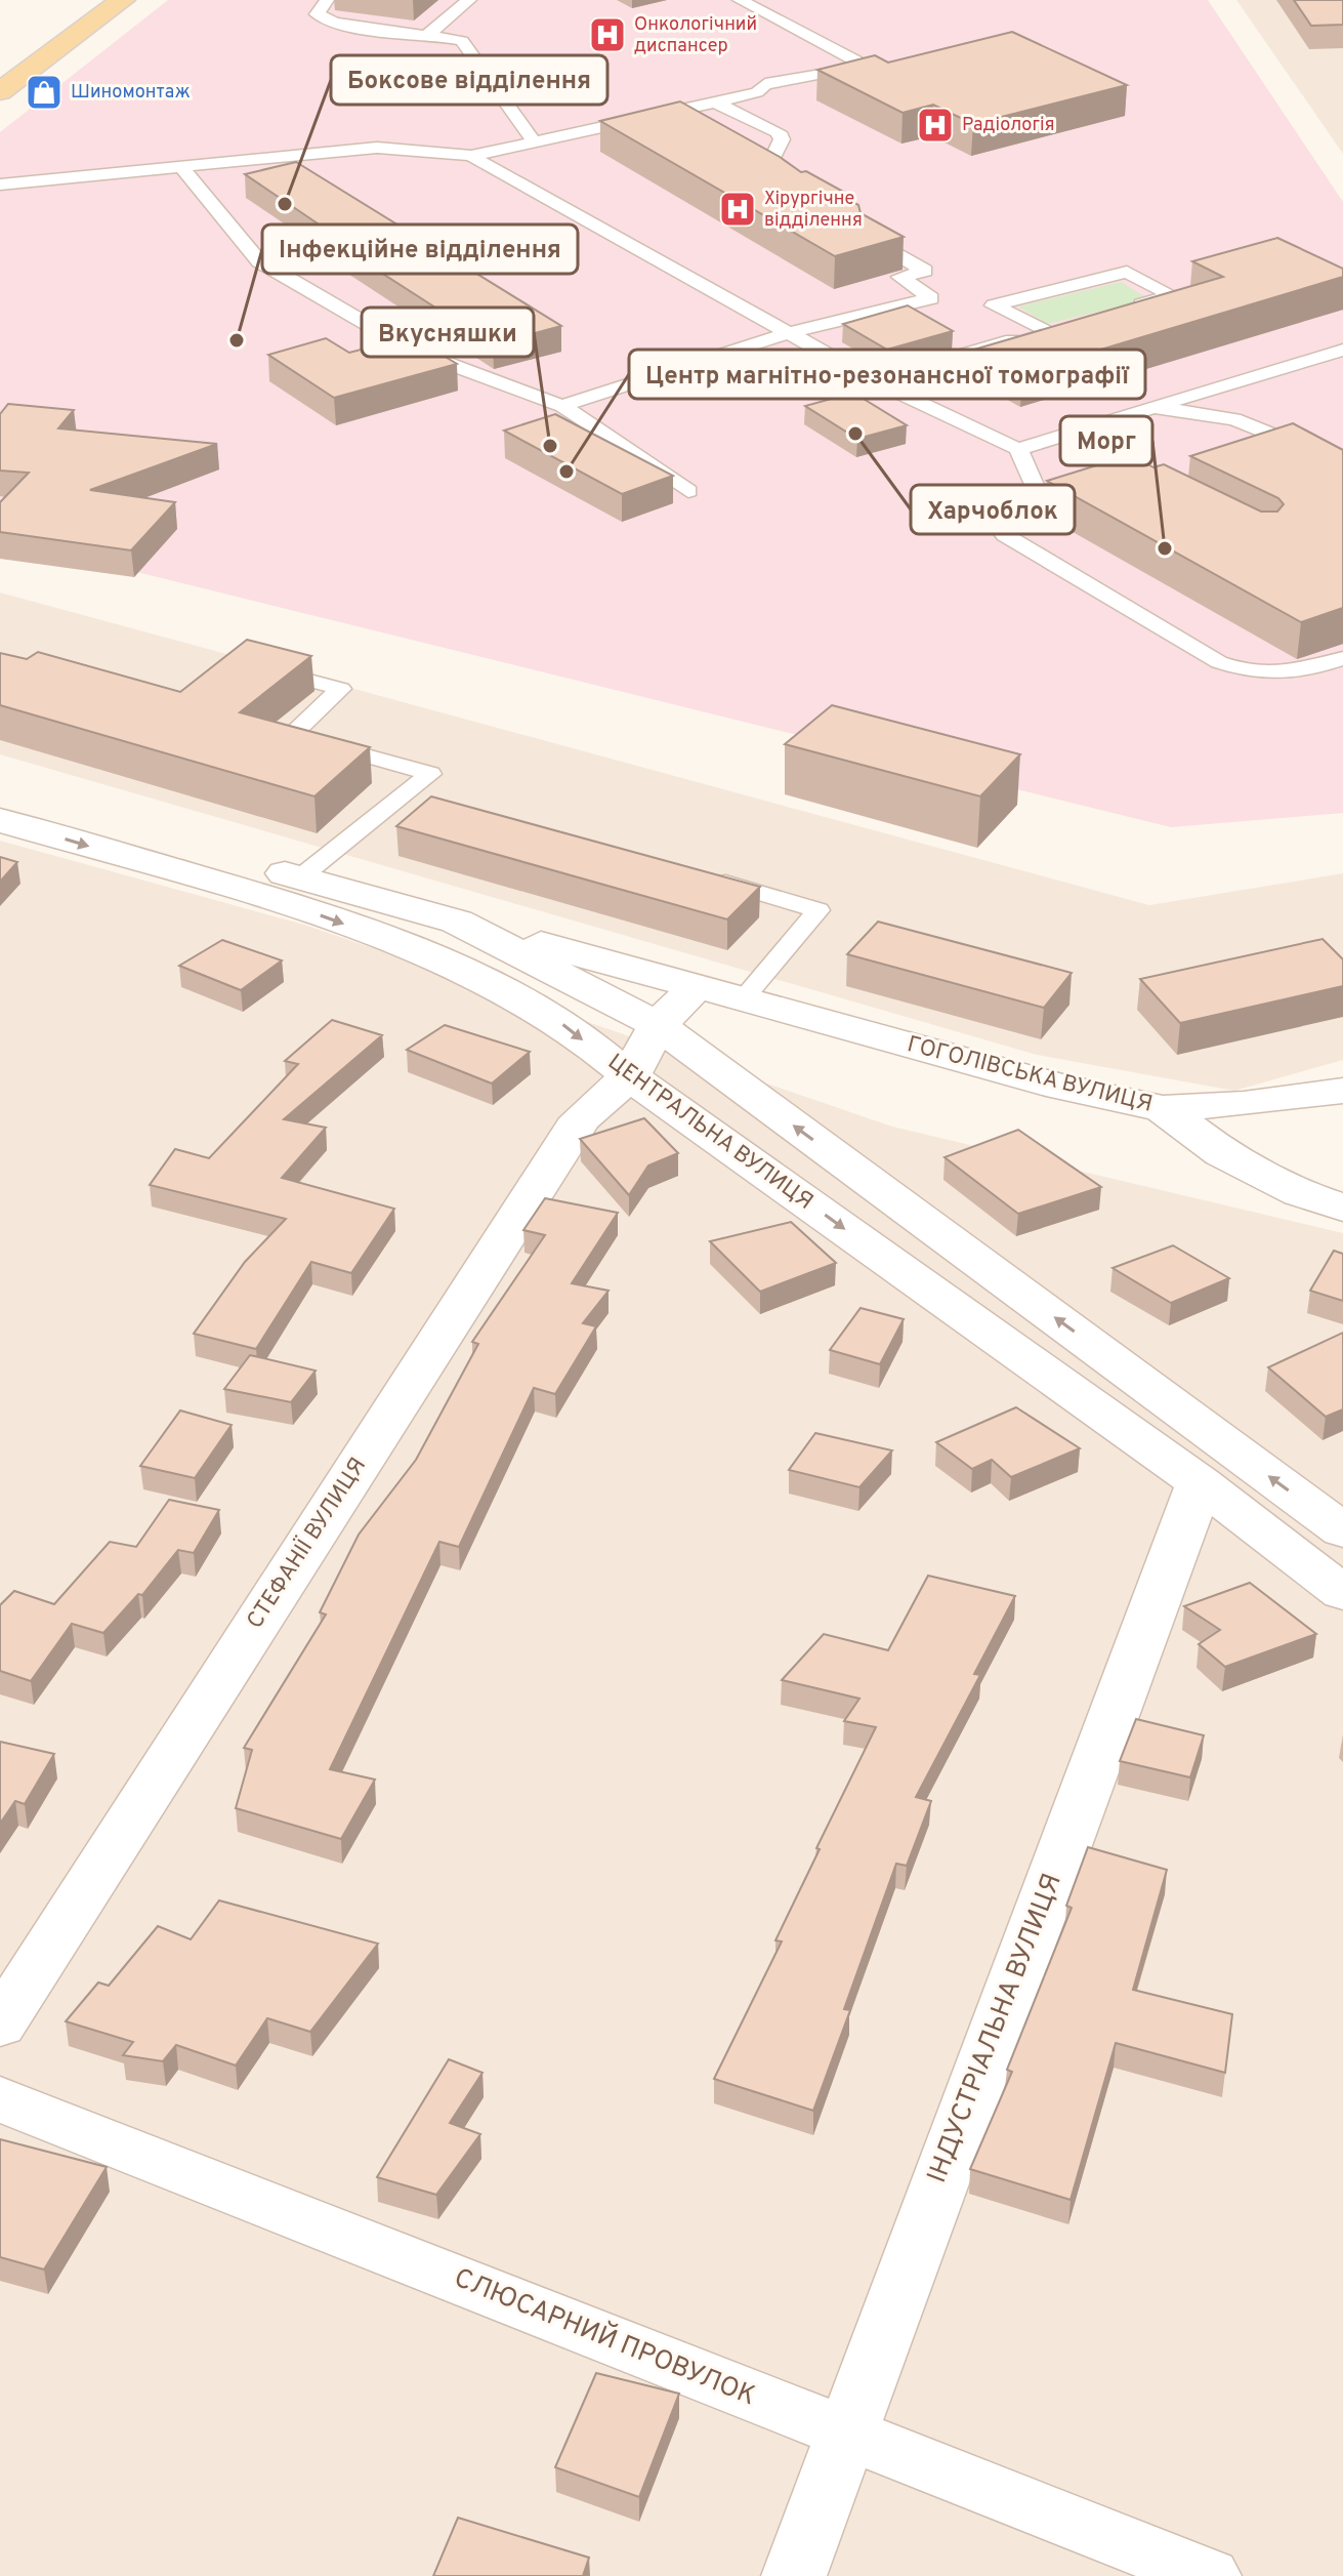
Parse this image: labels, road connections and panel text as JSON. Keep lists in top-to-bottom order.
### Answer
{
  "streets": {
    "street": [
      "ГОГОЛІВСЬКА ВУЛИЦЯ",
      "ЦЕНТРАЛЬНА ВУЛИЦЯ",
      "СТЕФАНІЇ ВУЛИЦЯ",
      "ІНДУСТРІАЛЬНА ВУЛИЦЯ",
      "СЛЮСАРНИЙ ПРОВУЛОК"
    ]
  },
  "crossings": [
    ["ЦЕНТРАЛЬНА ВУЛИЦЯ", "СТЕФАНІЇ ВУЛИЦЯ"],
    ["ЦЕНТРАЛЬНА ВУЛИЦЯ", "ІНДУСТРІАЛЬНА ВУЛИЦЯ"],
    ["ІНДУСТРІАЛЬНА ВУЛИЦЯ", "СЛЮСАРНИЙ ПРОВУЛОК"]
  ],
  "places": {
    "hospital": ["Онкологічний диспансер", "Радіологія", "Хірургічне відділення"],
    "shop": ["Шиномонтаж"],
    "other": [
      "Боксове відділення",
      "Інфекційне відділення",
      "Харчоблок",
      "Вкусняшки",
      "Центр магнітно-резонансної томографії",
      "Морг"
    ]
  }
}
